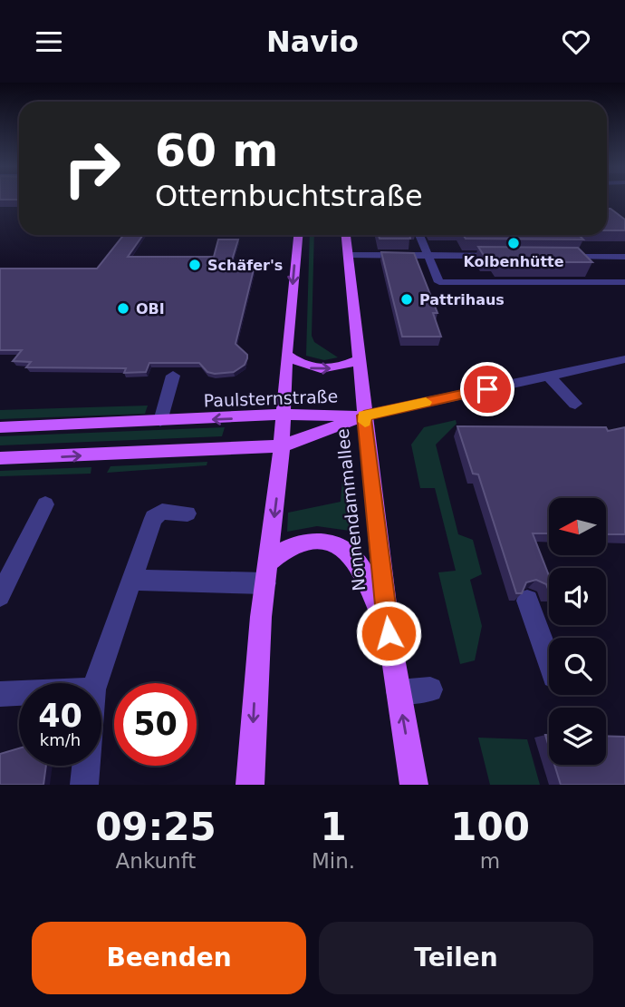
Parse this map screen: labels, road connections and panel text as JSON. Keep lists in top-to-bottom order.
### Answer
{
  "streets": {
    "main road": ["Paulsternstraße", "Nonnendammallee"]
  },
  "crossings": [
    ["Paulsternstraße", "Nonnendammallee"]
  ],
  "places": [
    "Kolbenhütte",
    "Schäfer's",
    "Pattrihaus",
    "OBI"
  ],
  "north": "left",
  "page": {
    "header": "Navio",
    "turn": ["60 m", "Otternbuchtstraße"],
    "speed": "40 km/h",
    "limit": "50",
    "eta": [
      "09:25",
      "Ankunft",
      "1",
      "Min.",
      "100",
      "m"
    ],
    "buttons": ["Beenden", "Teilen"]
  }
}
